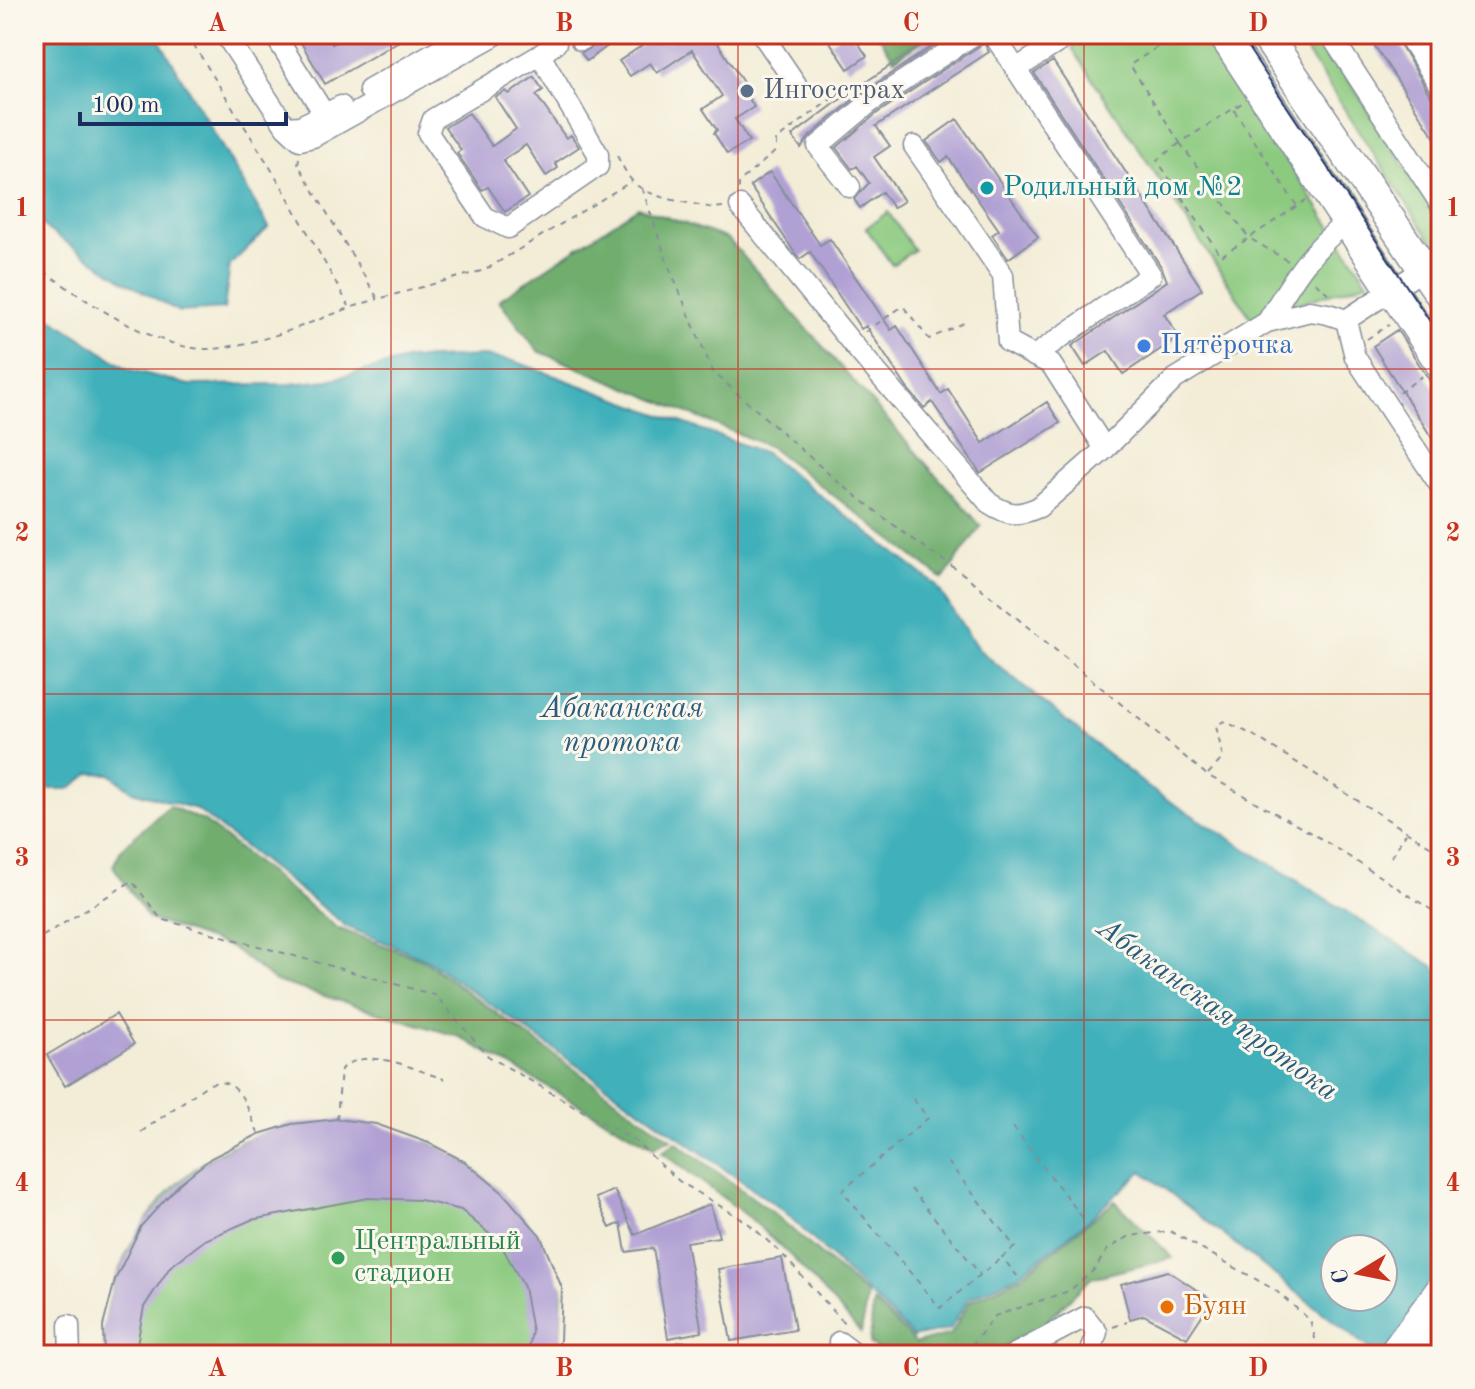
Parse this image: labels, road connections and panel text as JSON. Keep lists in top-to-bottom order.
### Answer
{
  "water": ["Абаканская протока"],
  "places": [
    "Ингосстрах",
    "Родильный дом №2",
    "Пятёрочка",
    "Центральный стадион",
    "Буян"
  ],
  "scale_bar": "100 m",
  "north": "left",
  "grid": {
    "columns": [
      "A",
      "B",
      "C",
      "D"
    ],
    "rows": [
      "1",
      "2",
      "3",
      "4"
    ]
  }
}
